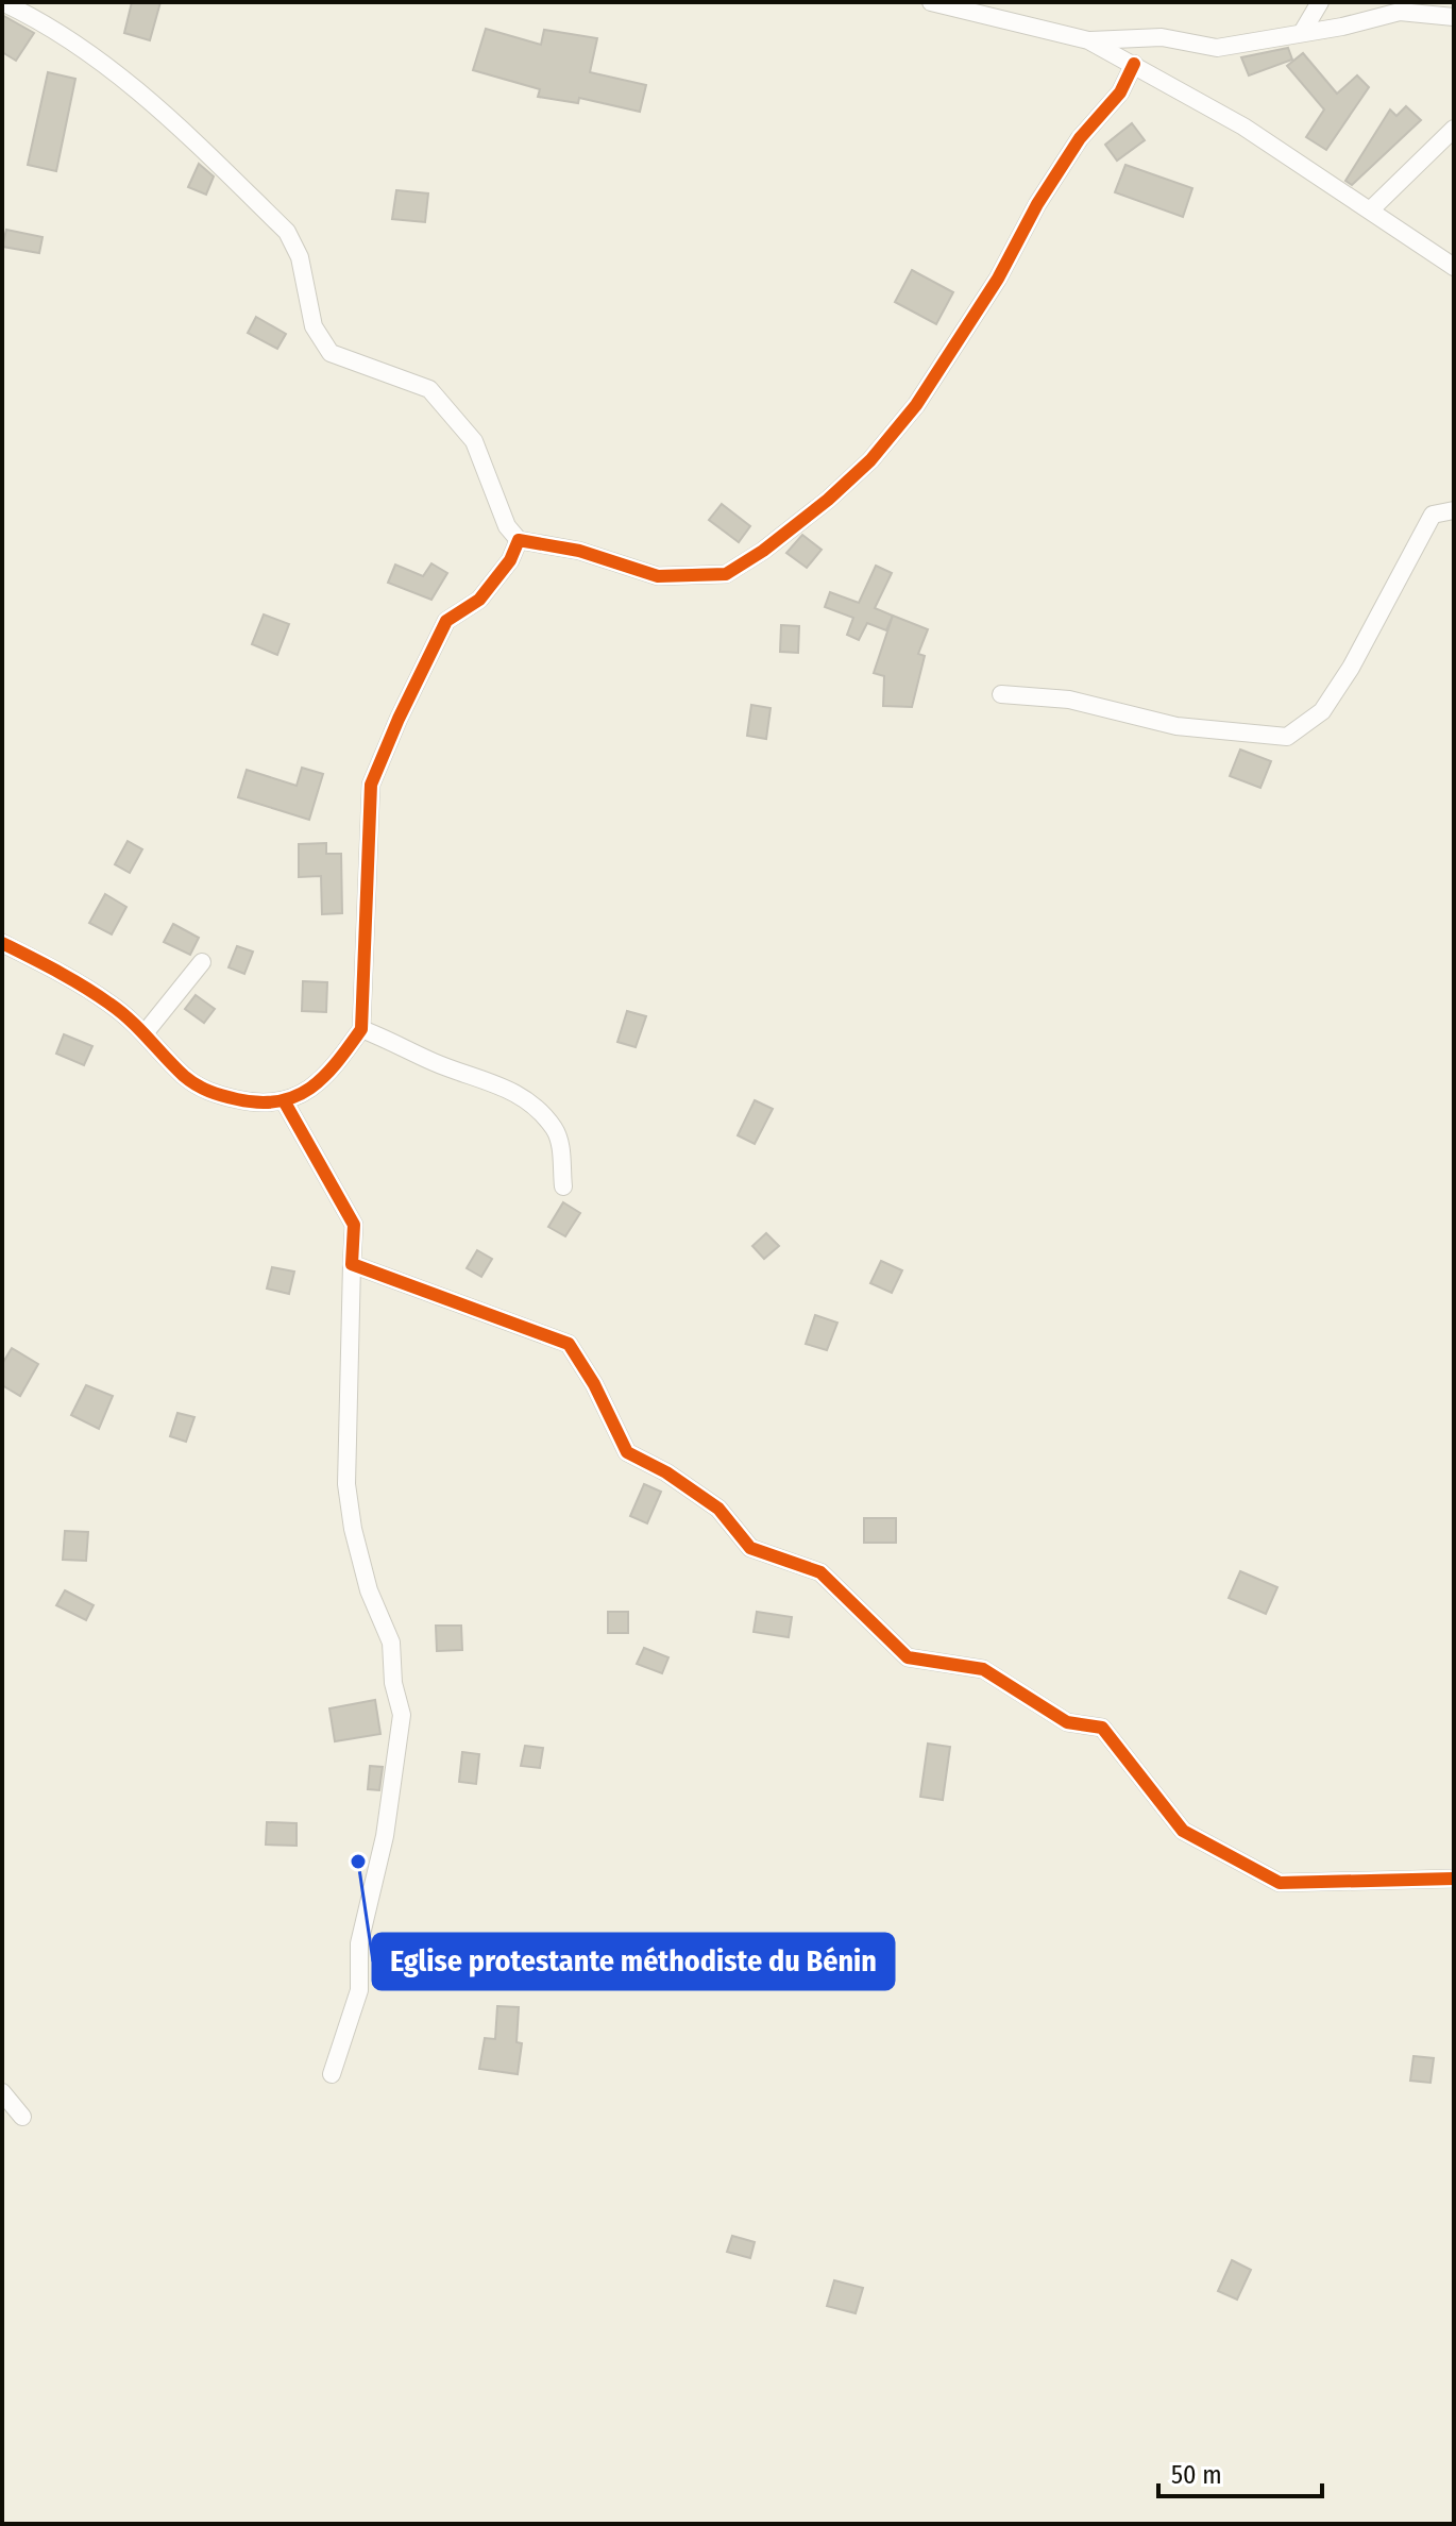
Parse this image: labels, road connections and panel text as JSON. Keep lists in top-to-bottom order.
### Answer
{
  "places": ["Eglise protestante méthodiste du Bénin"],
  "scale_bar": "50 m"
}
